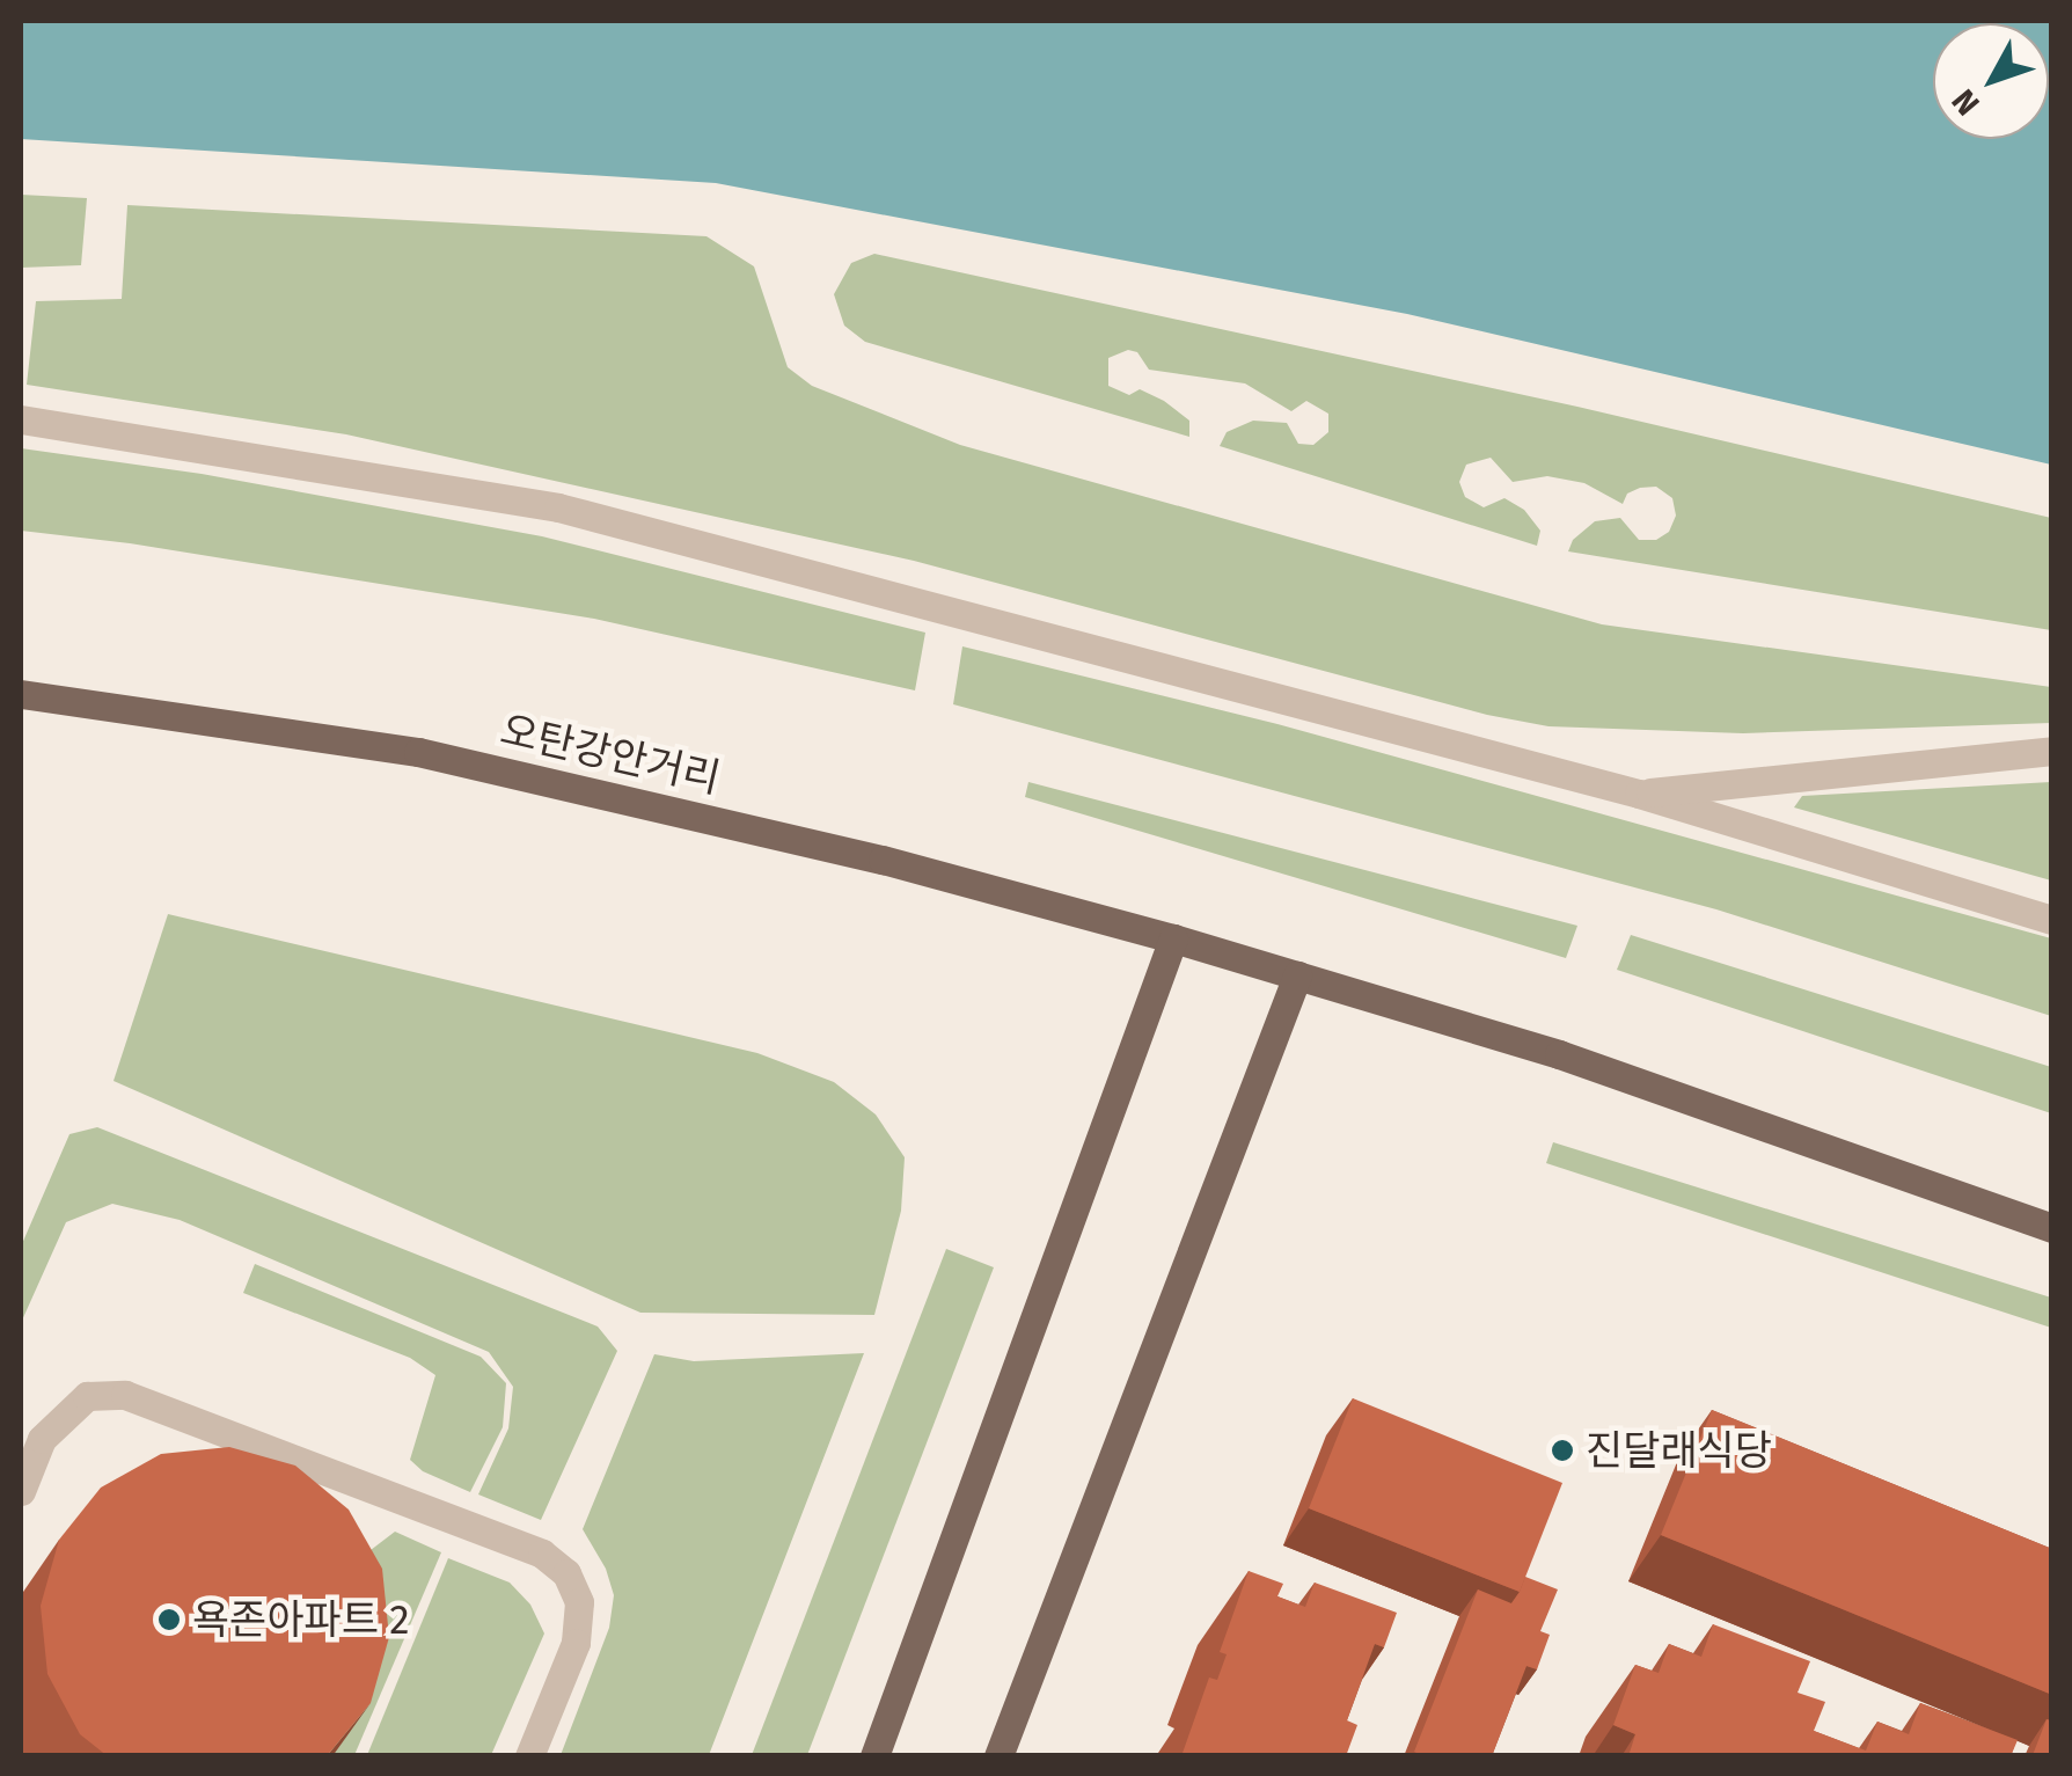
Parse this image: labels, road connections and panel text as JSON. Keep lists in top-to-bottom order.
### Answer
{
  "streets": {
    "main road": ["오탄강안거리"]
  },
  "places": ["진달래식당", "욕존아파트 2"],
  "north": "bottom left"
}
